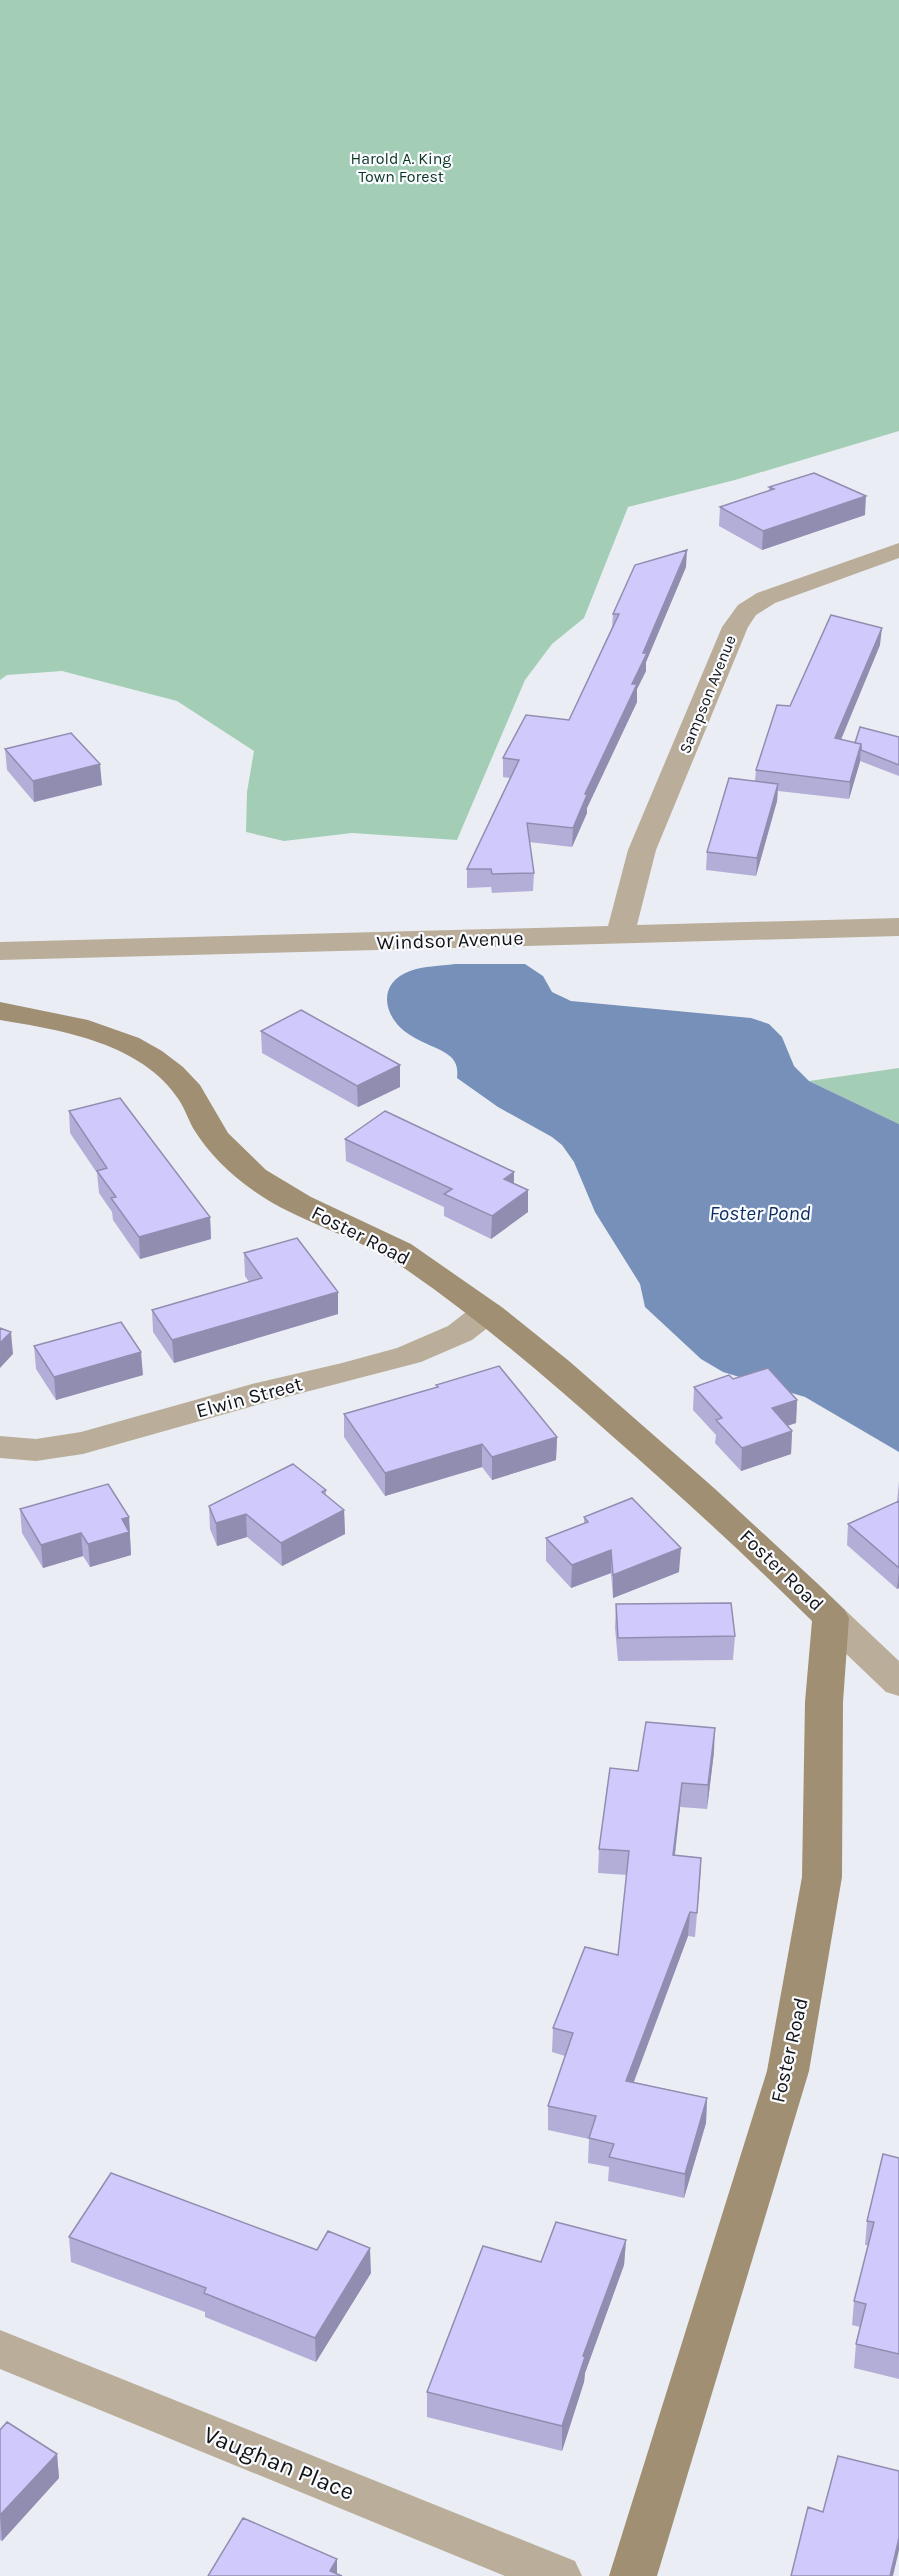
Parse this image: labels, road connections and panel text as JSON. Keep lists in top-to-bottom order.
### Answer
{
  "streets": {
    "street": [
      "Sampson Avenue",
      "Windsor Avenue",
      "Foster Road",
      "Elwin Street",
      "Vaughan Place"
    ]
  },
  "crossings": [
    ["Sampson Avenue", "Windsor Avenue"],
    ["Foster Road", "Elwin Street"]
  ],
  "water": ["Foster Pond"],
  "parks": ["Harold A. King Town Forest"]
}
